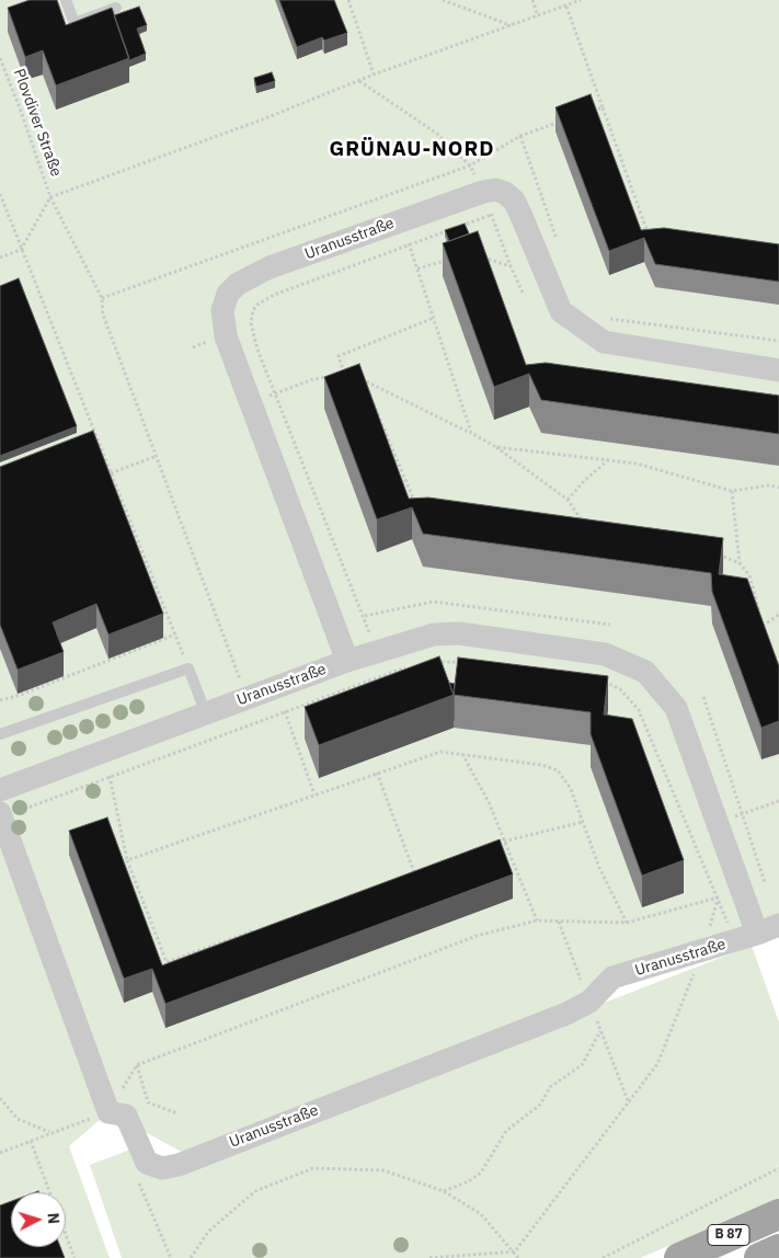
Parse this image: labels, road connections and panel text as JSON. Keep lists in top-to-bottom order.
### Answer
{
  "streets": {
    "main road": ["B 87"],
    "street": ["Uranusstraße"],
    "path": ["Plovdiver Straße"]
  },
  "crossings": [
    ["Plovdiver Straße", "Uranusstraße"]
  ],
  "districts": ["GRÜNAU-NORD"],
  "north": "right"
}
